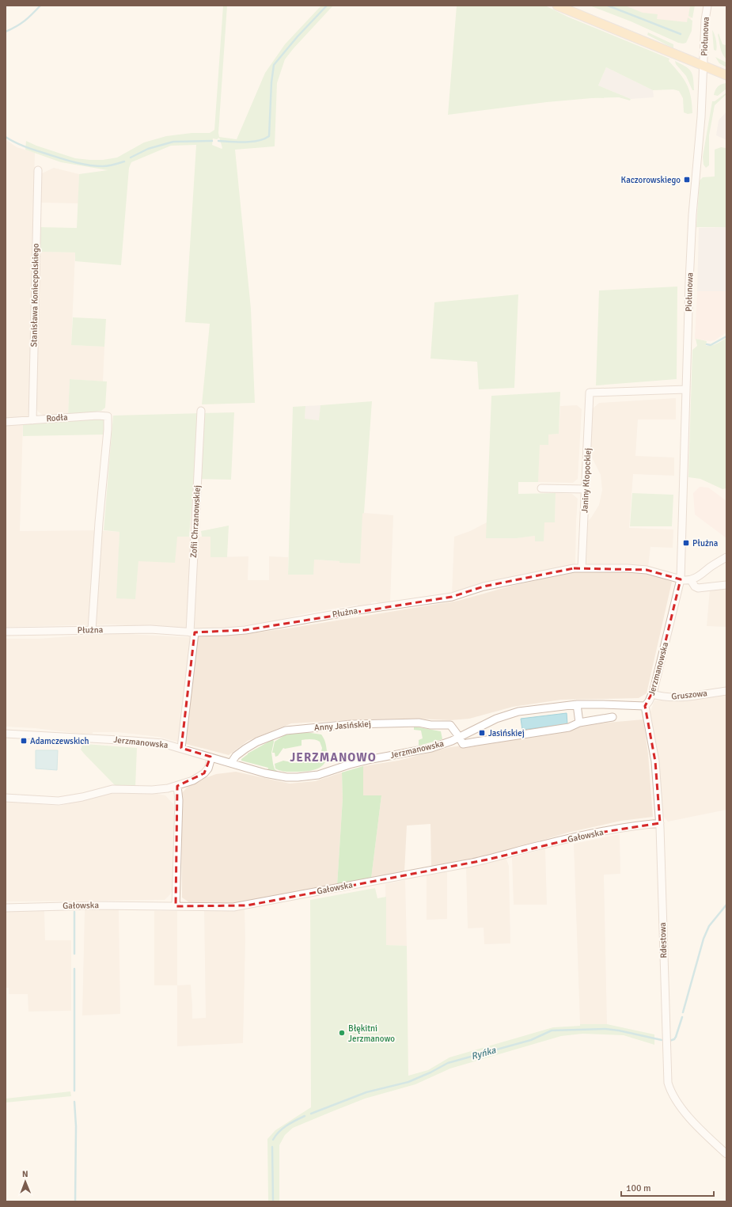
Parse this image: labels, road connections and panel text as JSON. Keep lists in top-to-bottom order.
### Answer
{
  "streets": {
    "street": [
      "Piołunowa",
      "Stanisława Koniecpolskiego",
      "Rodła",
      "Janiny Kłopockiej",
      "Zofii Chrzanowskiej",
      "Płużna",
      "Jerzmanowska",
      "Gruszowa",
      "Anny Jasińskiej",
      "Gałowska",
      "Rdestowa"
    ]
  },
  "crossings": [
    ["Piołunowa", "Janiny Kłopockiej"],
    ["Piołunowa", "Płużna"],
    ["Piołunowa", "Jerzmanowska"],
    ["Stanisława Koniecpolskiego", "Rodła"],
    ["Rodła", "Płużna"],
    ["Janiny Kłopockiej", "Płużna"],
    ["Zofii Chrzanowskiej", "Płużna"],
    ["Zofii Chrzanowskiej", "Jerzmanowska"],
    ["Płużna", "Jerzmanowska"],
    ["Jerzmanowska", "Gruszowa"],
    ["Jerzmanowska", "Anny Jasińskiej"],
    ["Jerzmanowska", "Rdestowa"],
    ["Gałowska", "Rdestowa"]
  ],
  "districts": ["JERZMANOWO"],
  "water": ["Ryńka"],
  "places": {
    "transit": [
      "Kaczorowskiego",
      "Płużna",
      "Jasińskiej",
      "Adamczewskich"
    ],
    "other": ["Błękitni Jerzmanowo"]
  },
  "scale_bar": "100 m",
  "north": "top"
}
